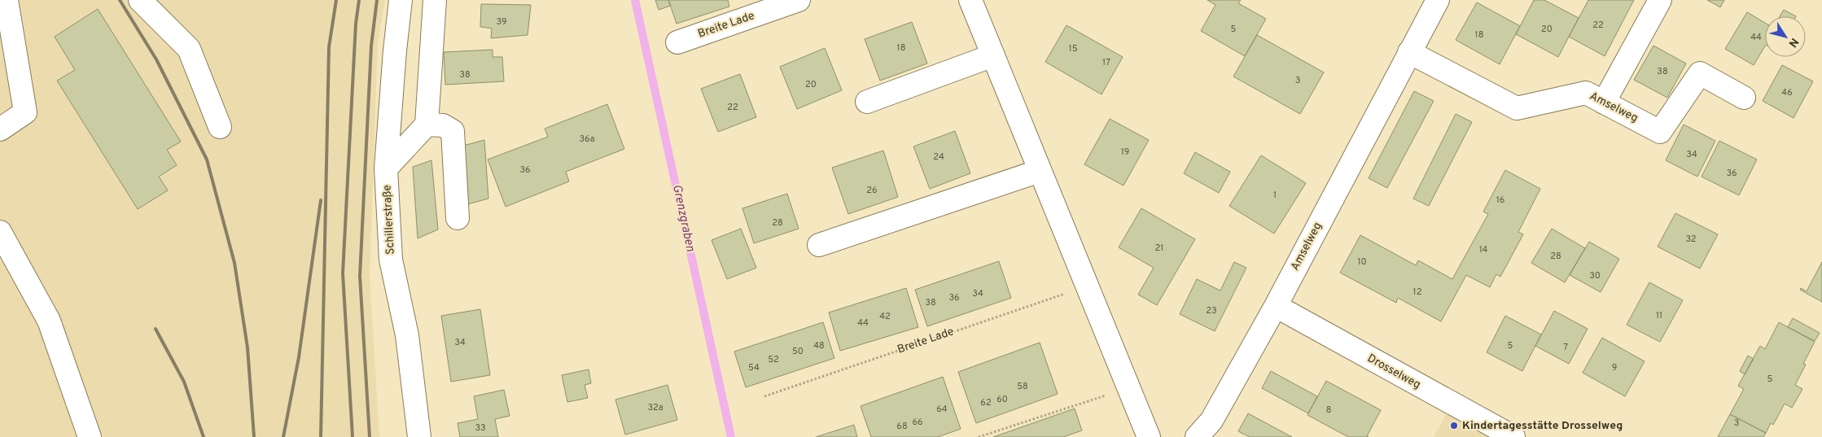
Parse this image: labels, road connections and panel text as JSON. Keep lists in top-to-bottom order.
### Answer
{
  "streets": {
    "street": [
      "Breite Lade",
      "Amselweg",
      "Schillerstraße",
      "Drosselweg"
    ]
  },
  "crossings": [
    ["Amselweg", "Drosselweg"]
  ],
  "water": ["Grenzgraben"],
  "places": ["Kindertagesstätte Drosselweg"],
  "house_numbers": [
    "39",
    "22",
    "5",
    "20",
    "18",
    "44",
    "18",
    "15",
    "17",
    "38",
    "38",
    "3",
    "20",
    "46",
    "22",
    "36a",
    "19",
    "34",
    "24",
    "36",
    "36",
    "26",
    "1",
    "16",
    "28",
    "32",
    "21",
    "14",
    "28",
    "10",
    "30",
    "12",
    "34",
    "36",
    "38",
    "23",
    "11",
    "42",
    "44",
    "34",
    "48",
    "5",
    "7",
    "50",
    "52",
    "54",
    "9",
    "5",
    "58",
    "60",
    "62",
    "32a",
    "64",
    "8",
    "66",
    "3",
    "68",
    "33"
  ],
  "north": "bottom right"
}
